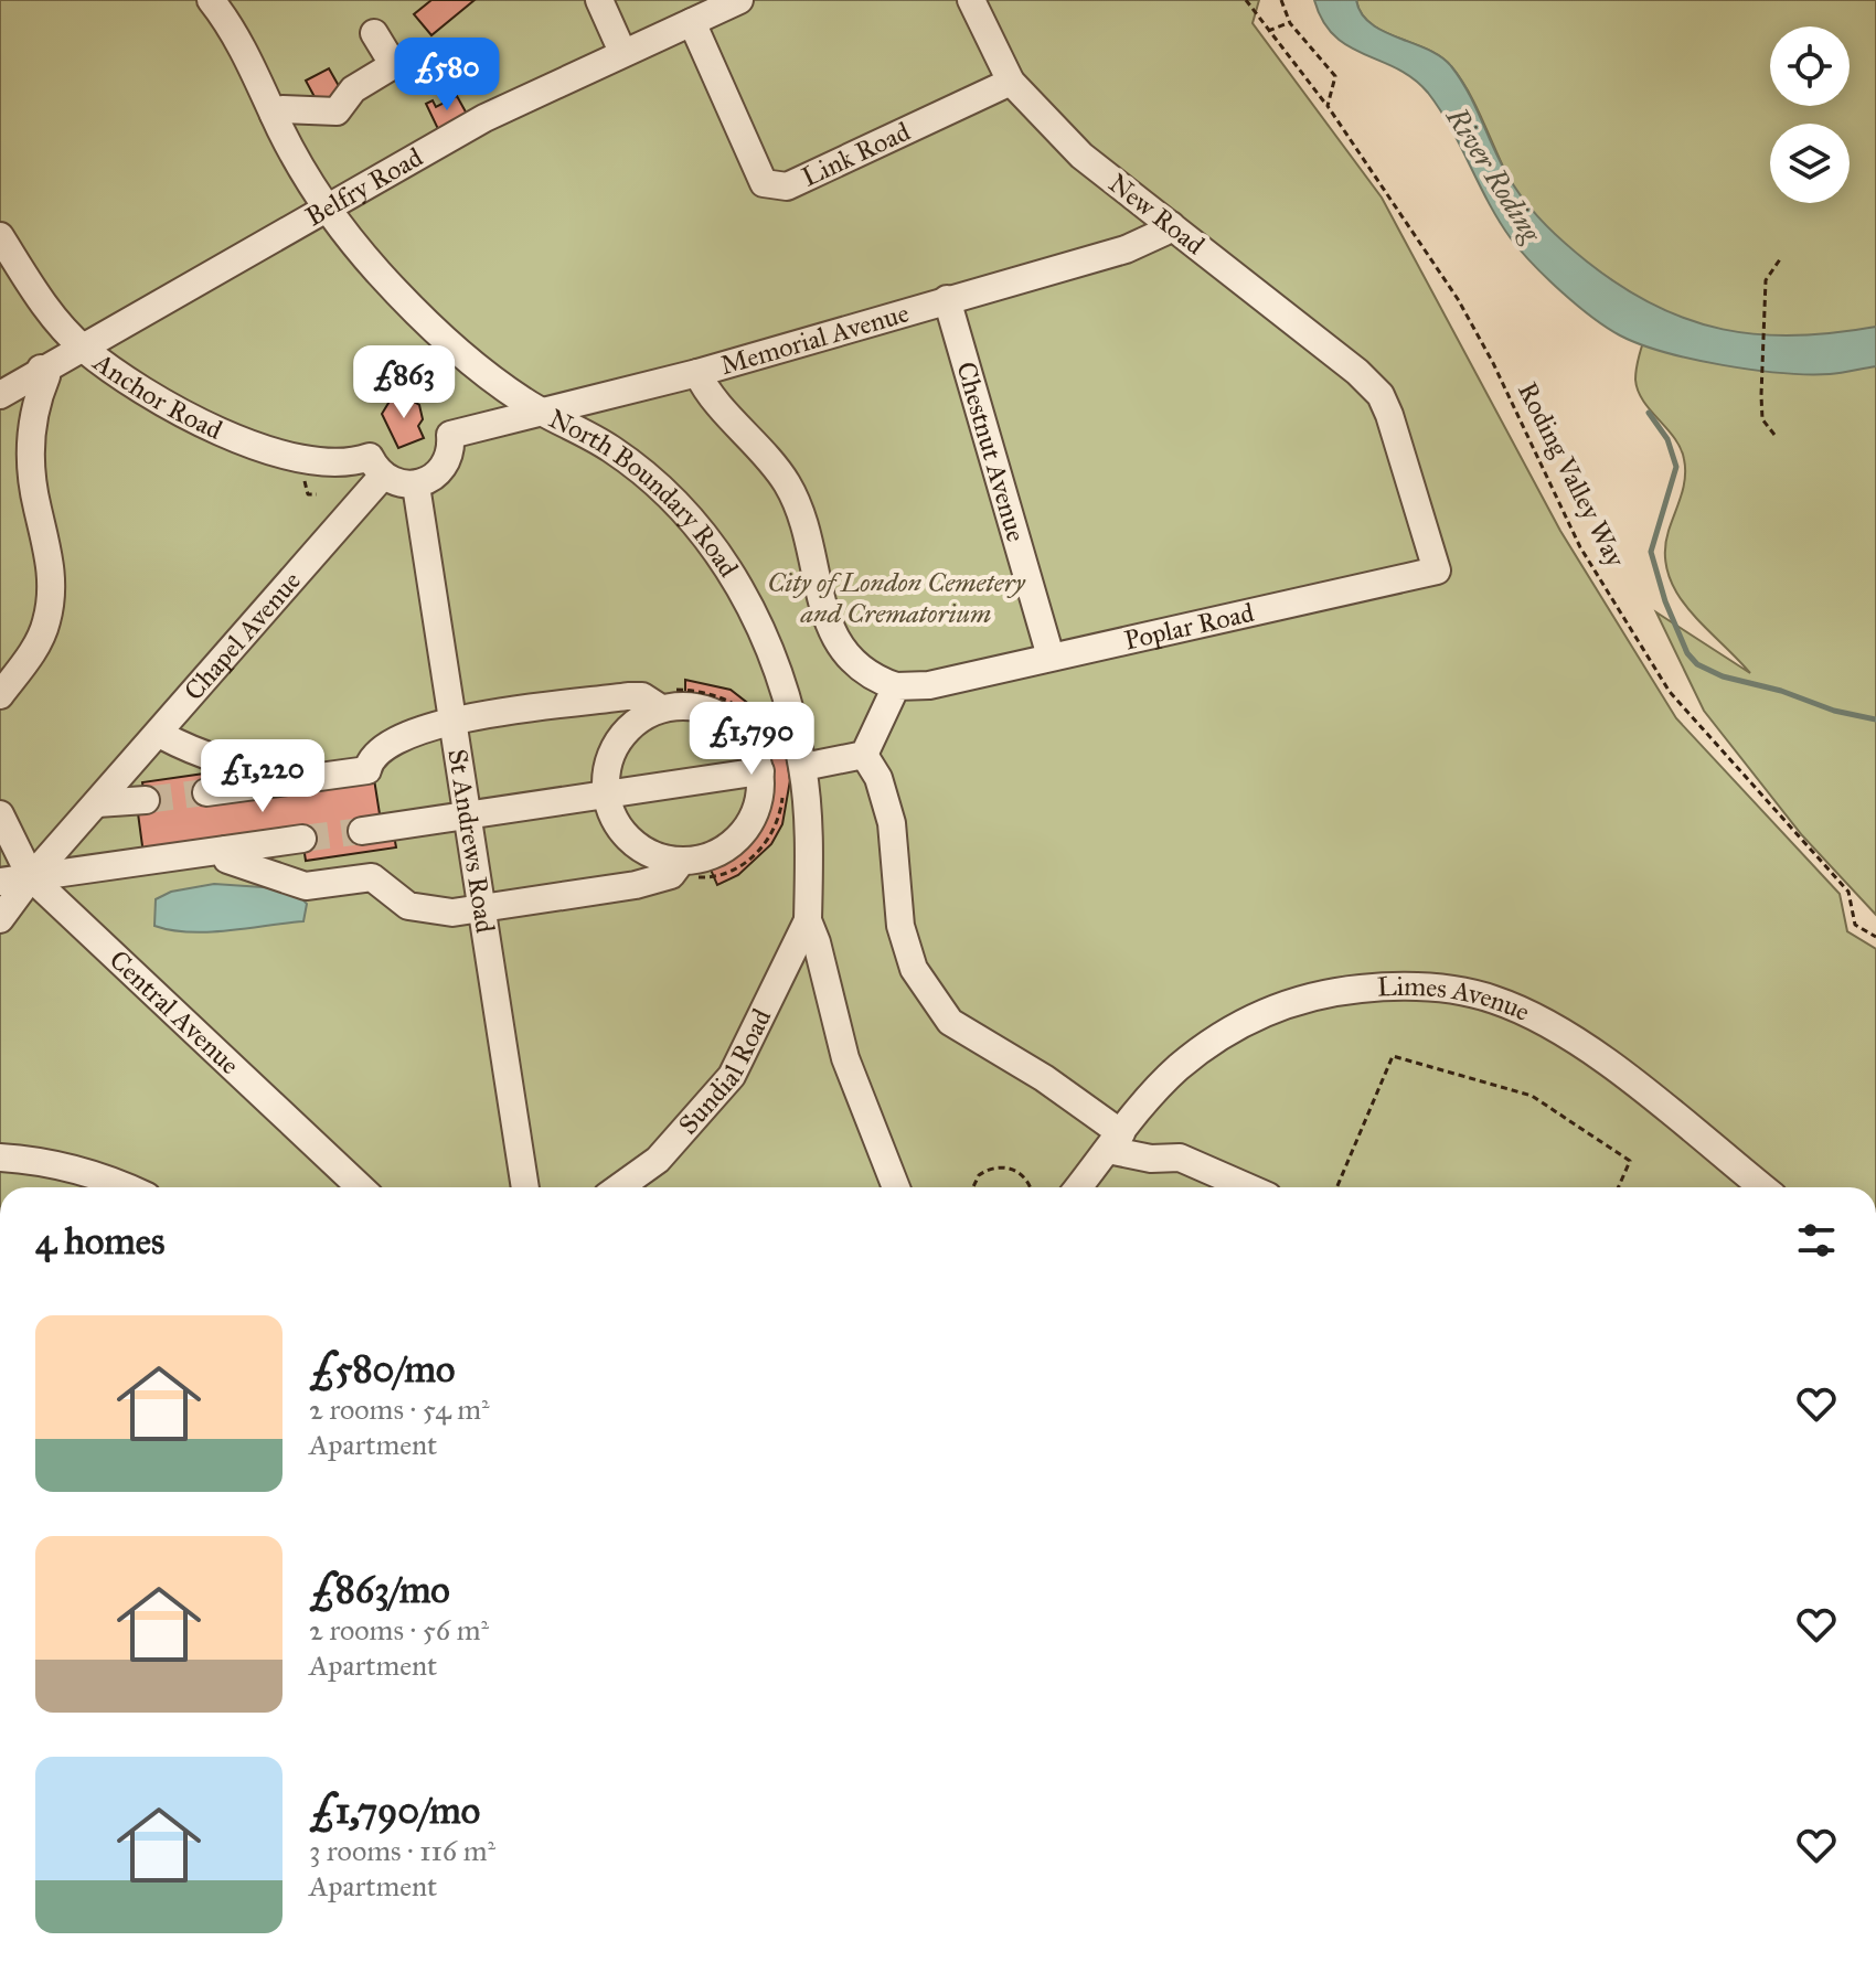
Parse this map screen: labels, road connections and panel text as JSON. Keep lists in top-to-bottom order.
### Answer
{
  "streets": {
    "lane": [
      "Link Road",
      "Belfry Road",
      "New Road",
      "Memorial Avenue",
      "Anchor Road",
      "Chestnut Avenue",
      "North Boundary Road",
      "Poplar Road",
      "Chapel Avenue",
      "St Andrews Road",
      "Limes Avenue",
      "Central Avenue",
      "Sundial Road"
    ],
    "path": ["Roding Valley Way"]
  },
  "crossings": [
    ["Link Road", "Belfry Road"],
    ["Link Road", "New Road"],
    ["Belfry Road", "Anchor Road"],
    ["Belfry Road", "North Boundary Road"],
    ["New Road", "Memorial Avenue"],
    ["New Road", "Poplar Road"],
    ["Memorial Avenue", "Chestnut Avenue"],
    ["Memorial Avenue", "North Boundary Road"],
    ["Memorial Avenue", "St Andrews Road"],
    ["Anchor Road", "Chapel Avenue"],
    ["Chestnut Avenue", "Poplar Road"],
    ["North Boundary Road", "Sundial Road"],
    ["Chapel Avenue", "Central Avenue"]
  ],
  "water": ["River Roding"],
  "parks": ["City of London Cemetery and Crematorium"],
  "page": {
    "price": [
      "£580",
      "£863",
      "£1,790",
      "£1,220"
    ],
    "heading": "4 homes",
    "list": [
      {
        "name": "£580/mo",
        "note": "2 rooms · 54 m² · Apartment"
      },
      {
        "name": "£863/mo",
        "note": "2 rooms · 56 m² · Apartment"
      },
      {
        "name": "£1,790/mo",
        "note": "3 rooms · 116 m² · Apartment"
      }
    ]
  }
}
